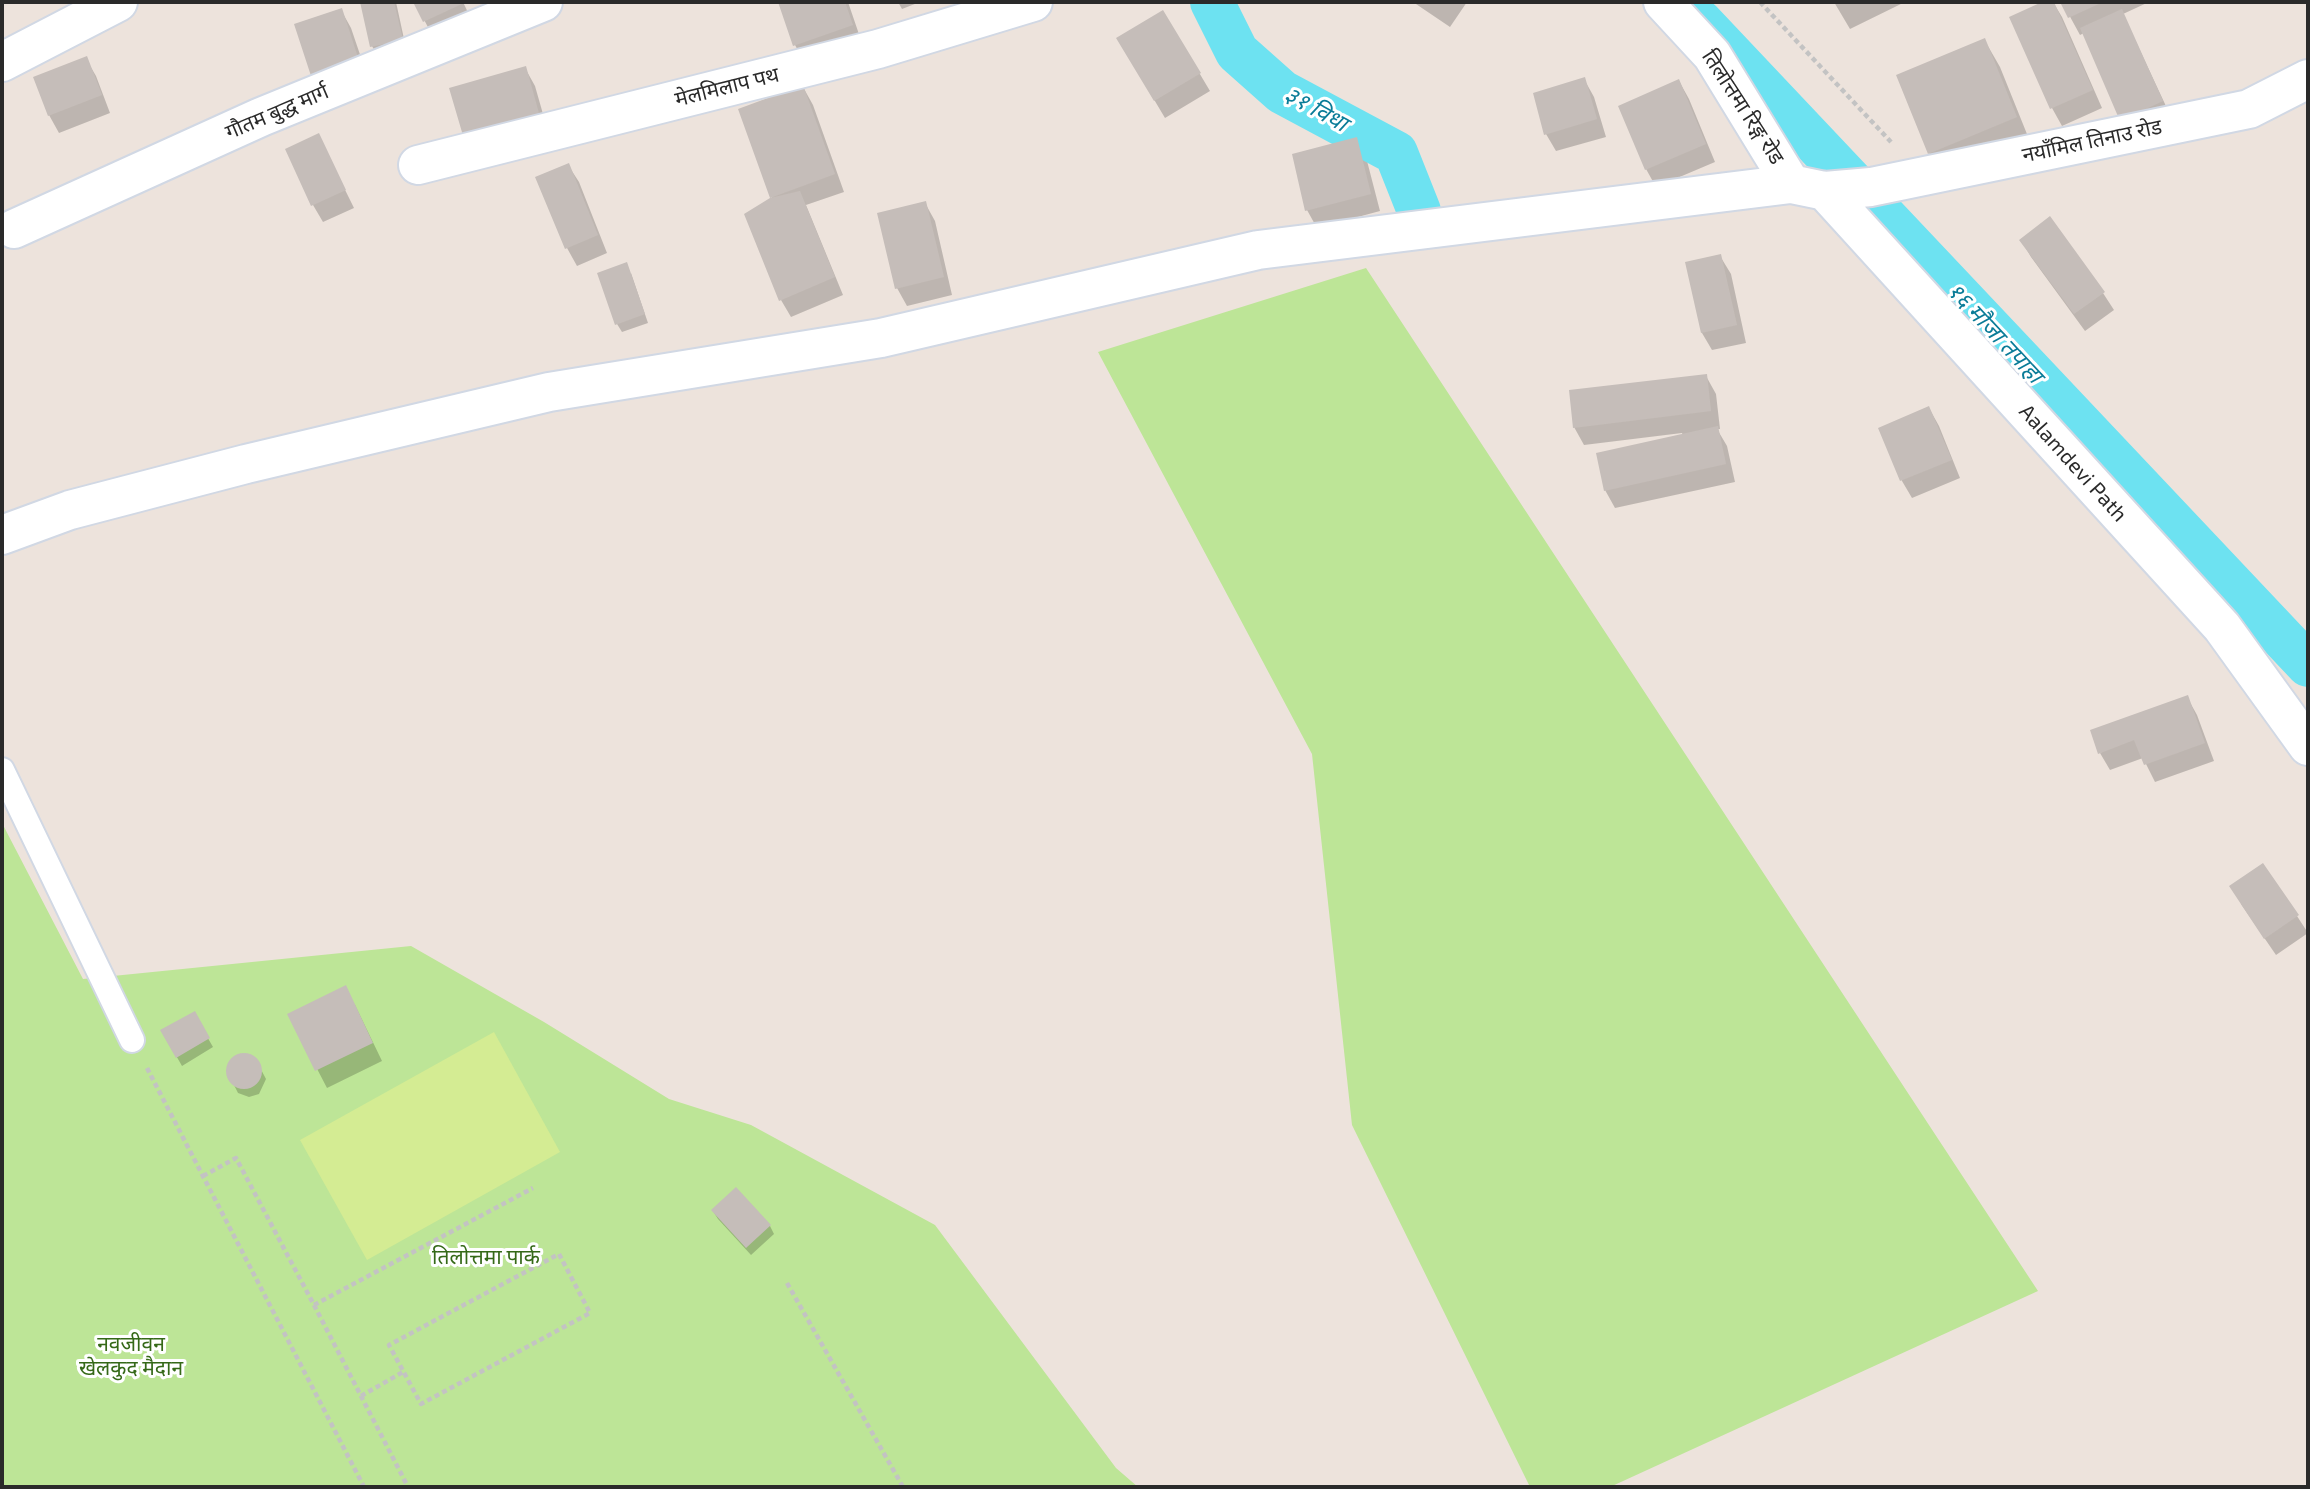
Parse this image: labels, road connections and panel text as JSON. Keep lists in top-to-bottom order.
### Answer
{
  "streets": {
    "street": [
      "मेलमिलाप पथ",
      "तिलोत्तमा रिङ्ग रोड",
      "गौतम बुद्ध मार्ग",
      "नयाँमिल तिनाउ रोड",
      "Aalamdevi Path"
    ]
  },
  "crossings": [
    ["तिलोत्तमा रिङ्ग रोड", "नयाँमिल तिनाउ रोड"],
    ["तिलोत्तमा रिङ्ग रोड", "Aalamdevi Path"],
    ["नयाँमिल तिनाउ रोड", "Aalamdevi Path"]
  ],
  "water": ["३१ विधा", "१६ मौजा तपाहा"],
  "parks": ["तिलोत्तमा पार्क", "नवजीवन खेलकुद मैदान"]
}
